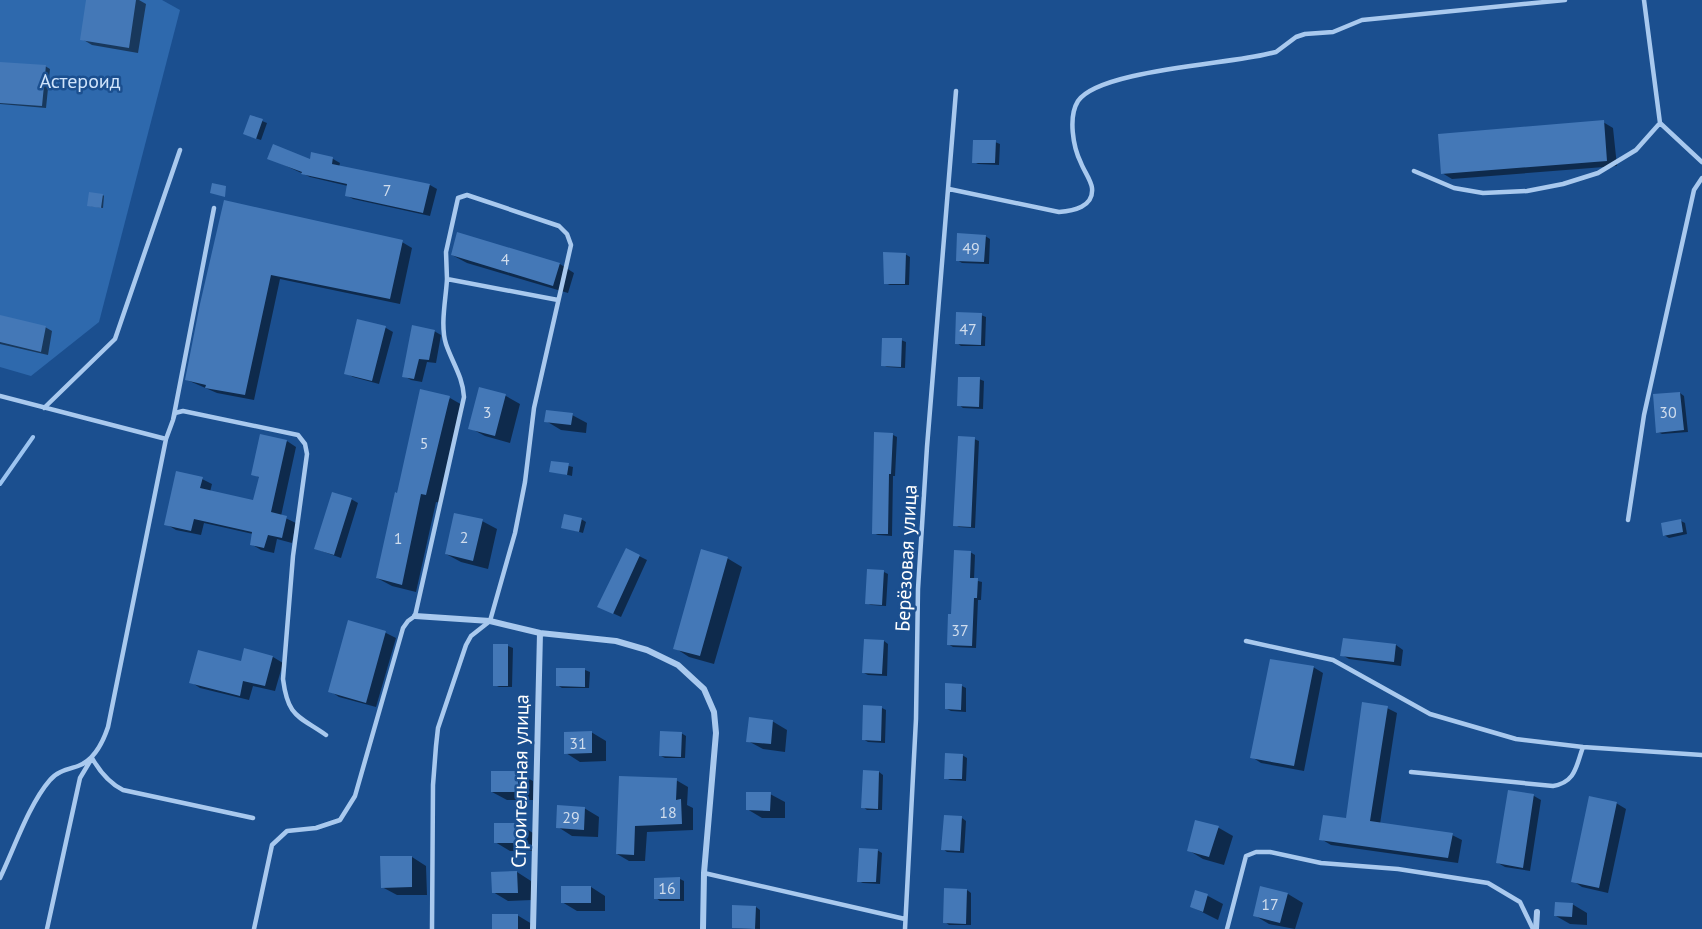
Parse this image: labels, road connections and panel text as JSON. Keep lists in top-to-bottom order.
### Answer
{
  "streets": {
    "street": ["Строительная улица"],
    "lane": ["Берёзовая улица"]
  },
  "parks": ["Астероид"],
  "house_numbers": [
    "7",
    "49",
    "4",
    "47",
    "3",
    "30",
    "5",
    "2",
    "1",
    "37",
    "31",
    "18",
    "29",
    "16",
    "17"
  ]
}
